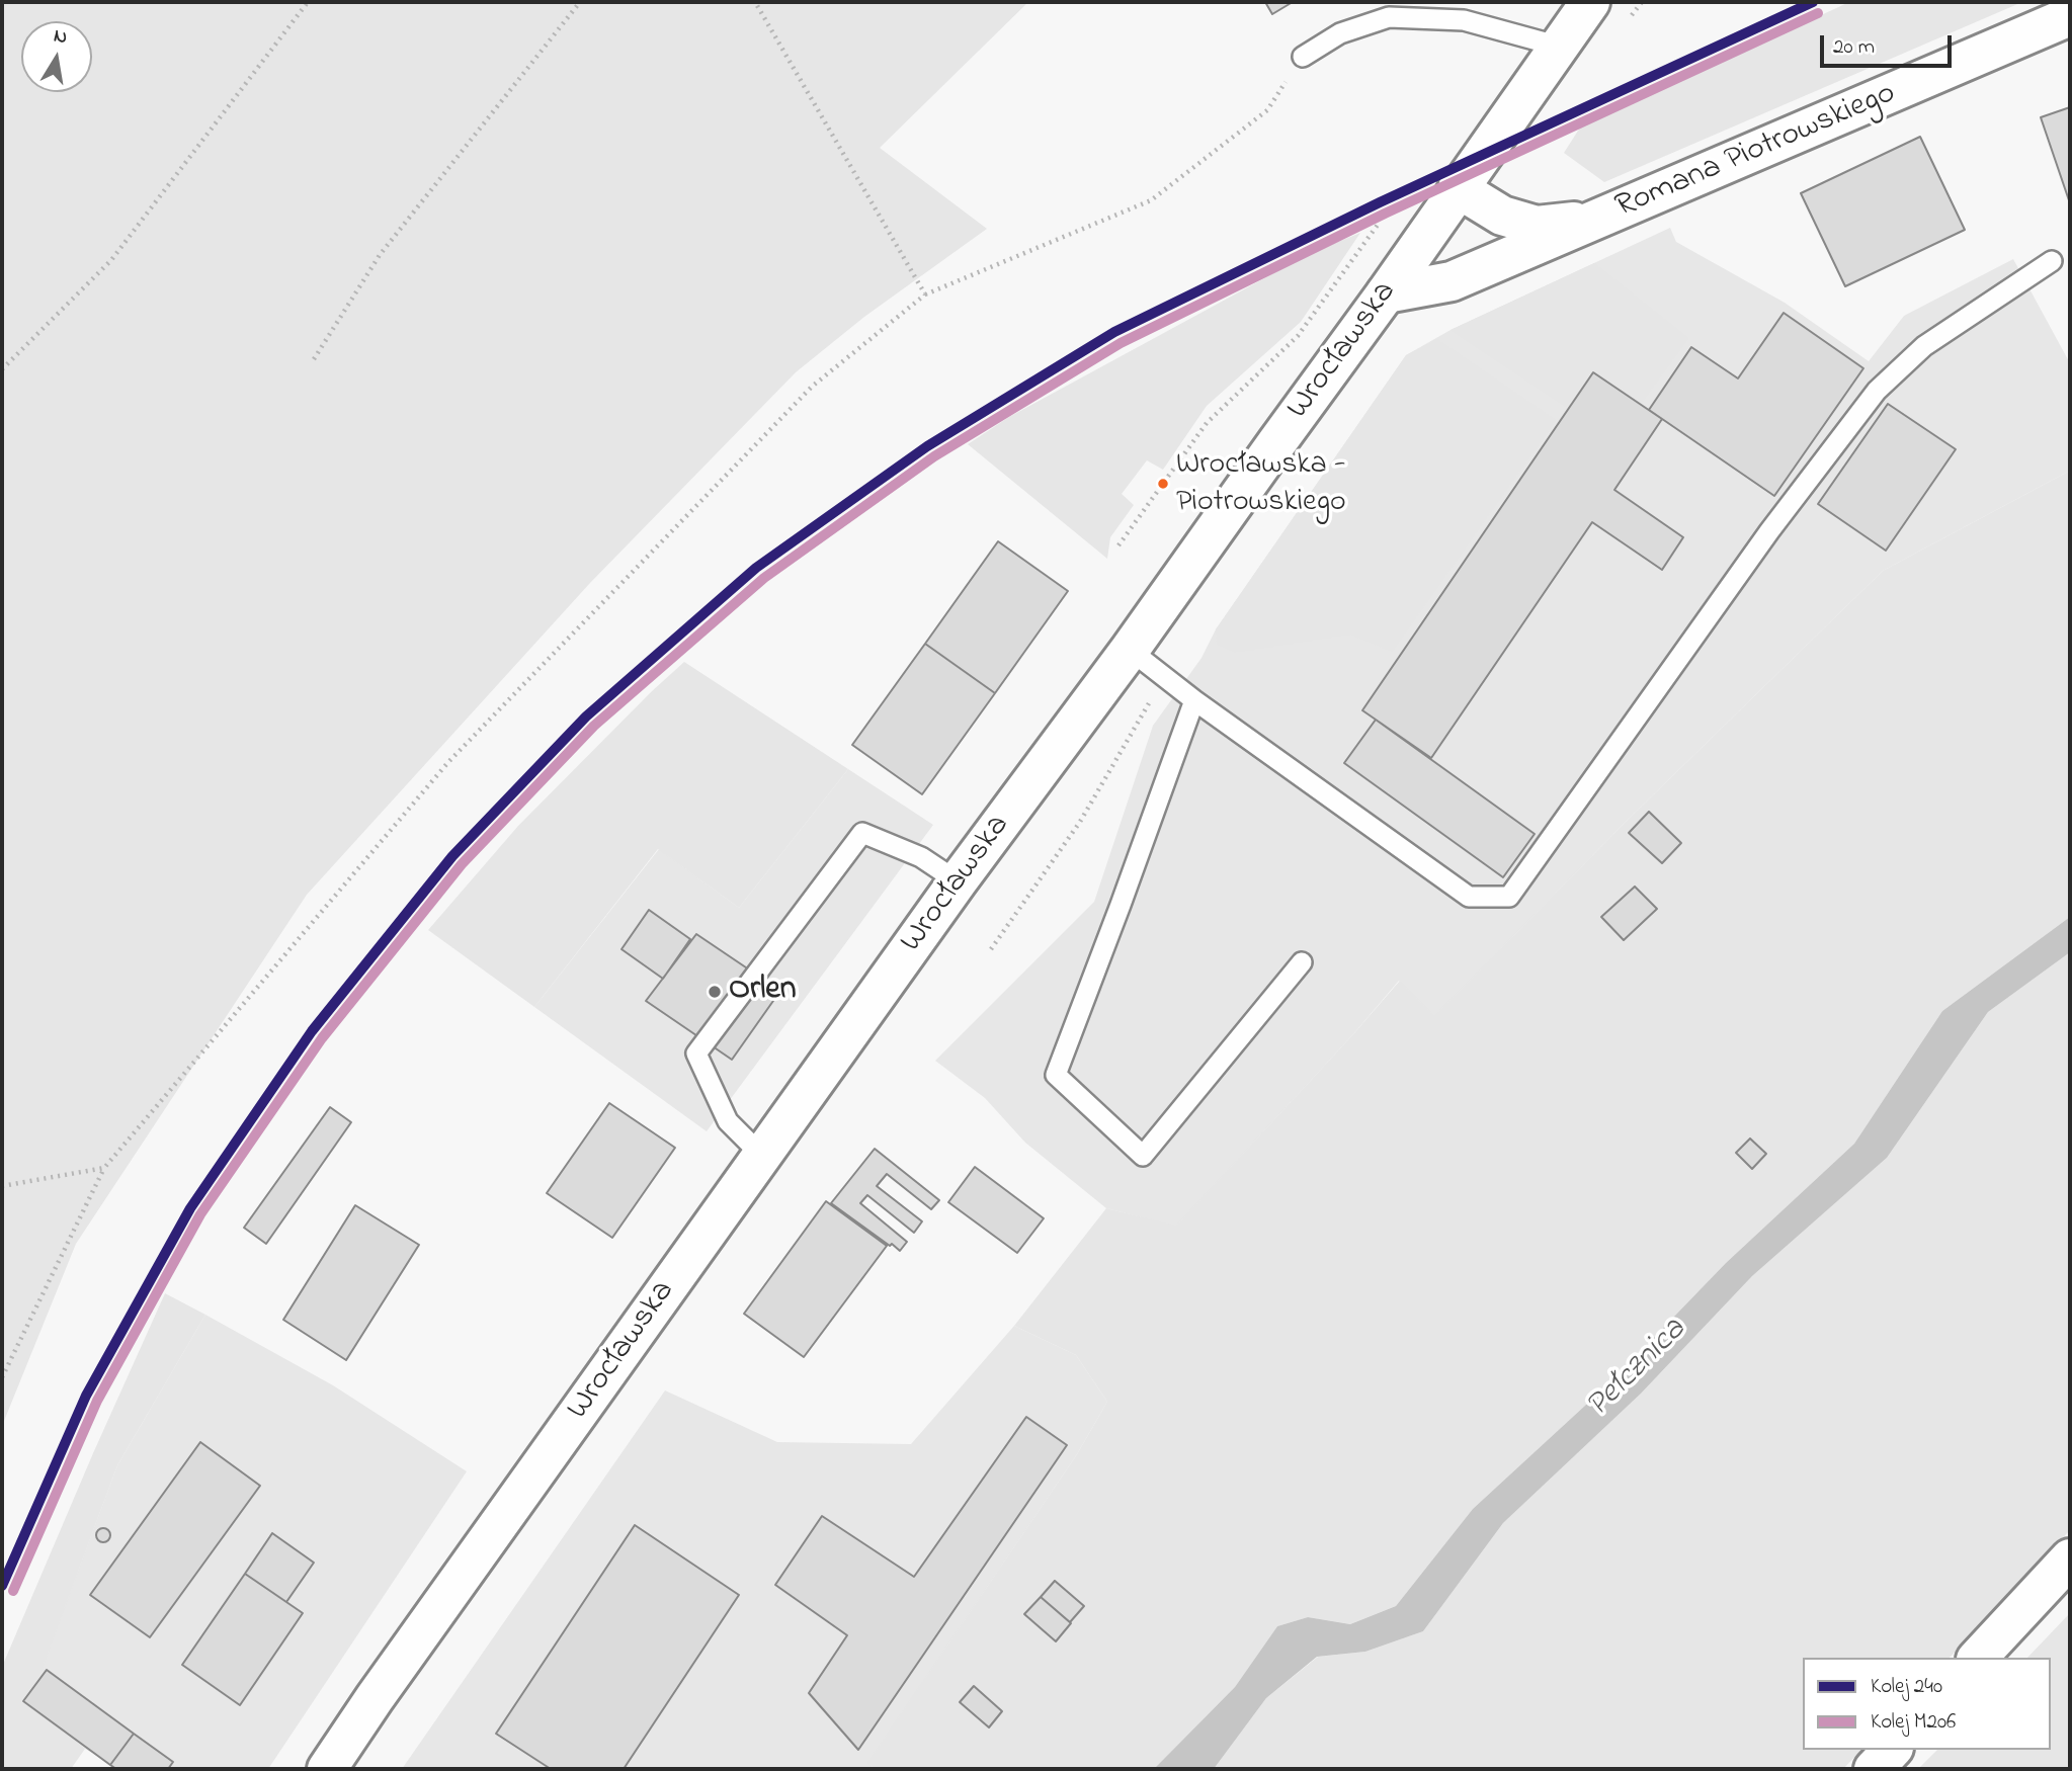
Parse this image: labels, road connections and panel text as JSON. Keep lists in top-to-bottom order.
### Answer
{
  "streets": {
    "main road": ["Romana Piotrowskiego", "Wrocławska"]
  },
  "crossings": [
    ["Romana Piotrowskiego", "Wrocławska"]
  ],
  "water": ["Pełcznica"],
  "places": ["Wrocławska - Piotrowskiego", "Orlen"],
  "lines": ["rail line 240", "rail line M206"],
  "legend": ["Kolej 240", "Kolej M206"],
  "scale_bar": "20 m",
  "north": "top"
}
